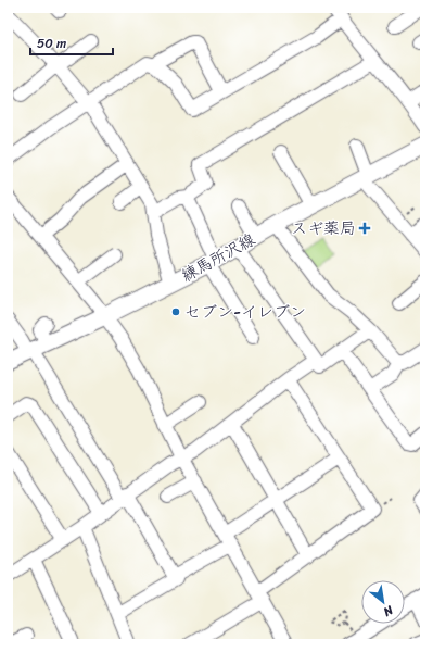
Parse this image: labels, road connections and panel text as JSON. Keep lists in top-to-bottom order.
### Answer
{
  "streets": {
    "main road": ["練馬所沢線"]
  },
  "places": {
    "health": ["スギ薬局"],
    "other": ["セブン-イレブン"]
  },
  "scale_bar": "50 m",
  "north": "bottom right"
}
